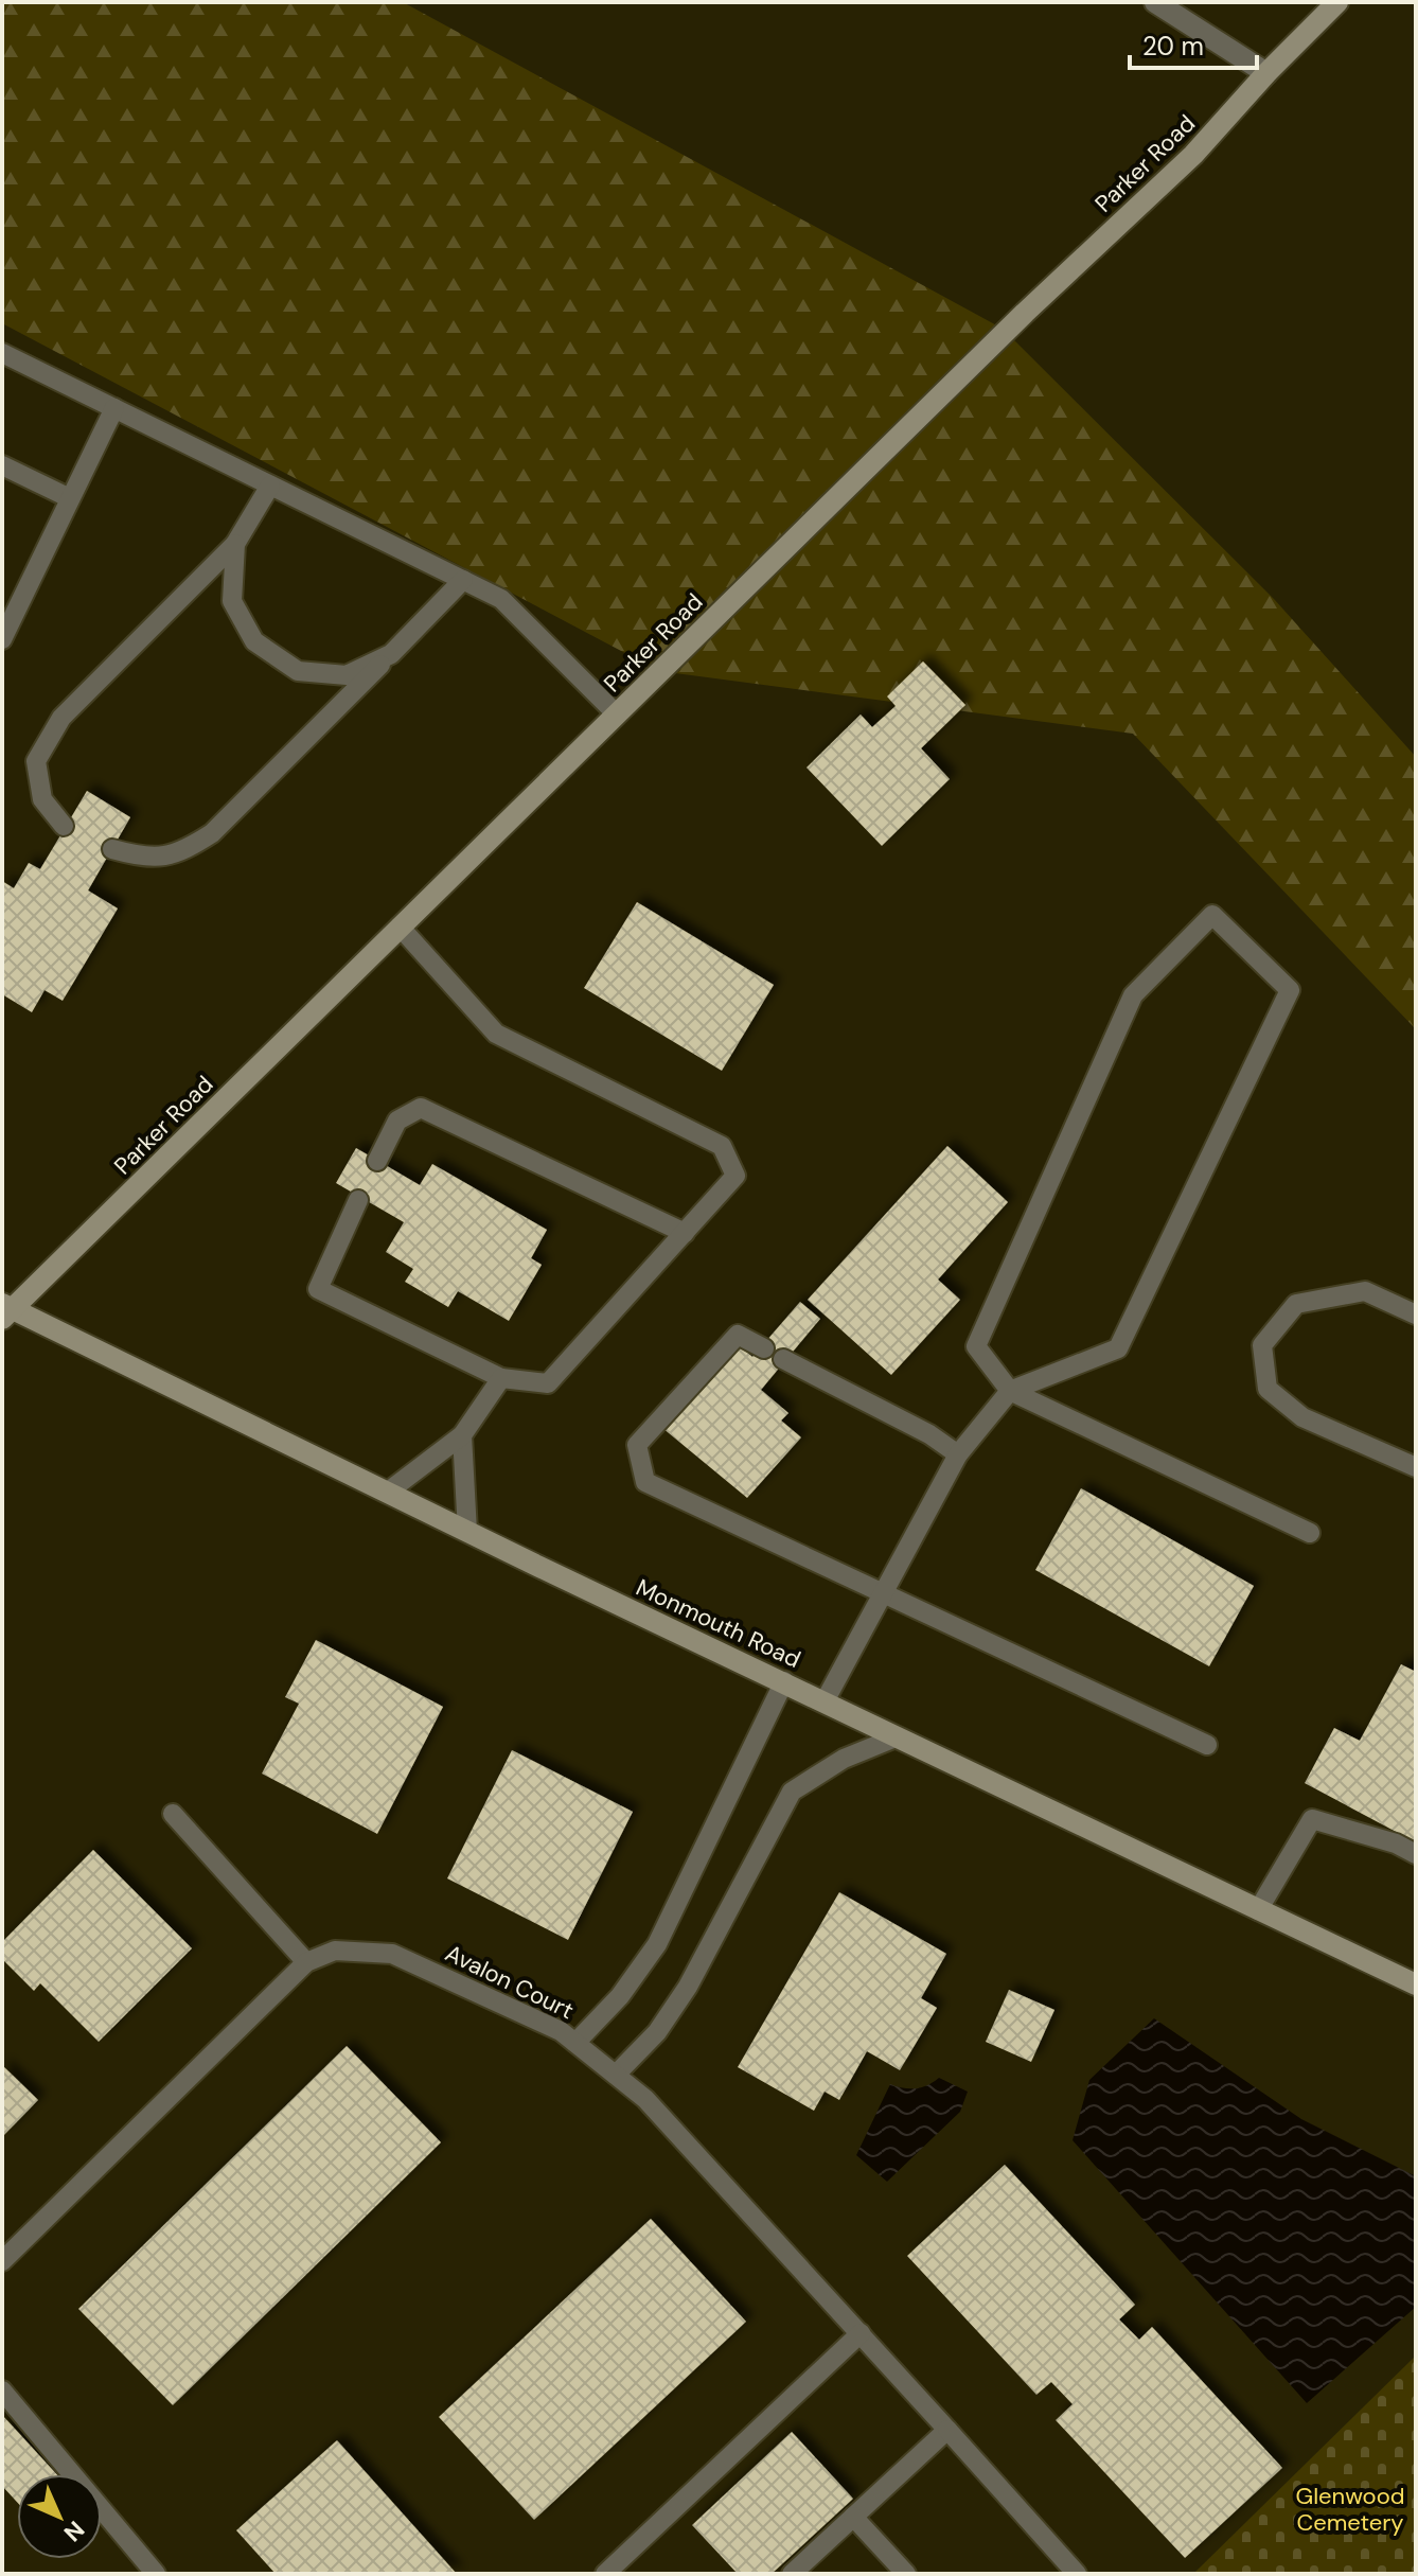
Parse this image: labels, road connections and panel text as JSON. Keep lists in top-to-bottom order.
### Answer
{
  "streets": {
    "street": ["Parker Road", "Monmouth Road"],
    "lane": ["Avalon Court"]
  },
  "crossings": [
    ["Parker Road", "Monmouth Road"]
  ],
  "parks": ["Glenwood Cemetery"],
  "scale_bar": "20 m",
  "north": "bottom right"
}
